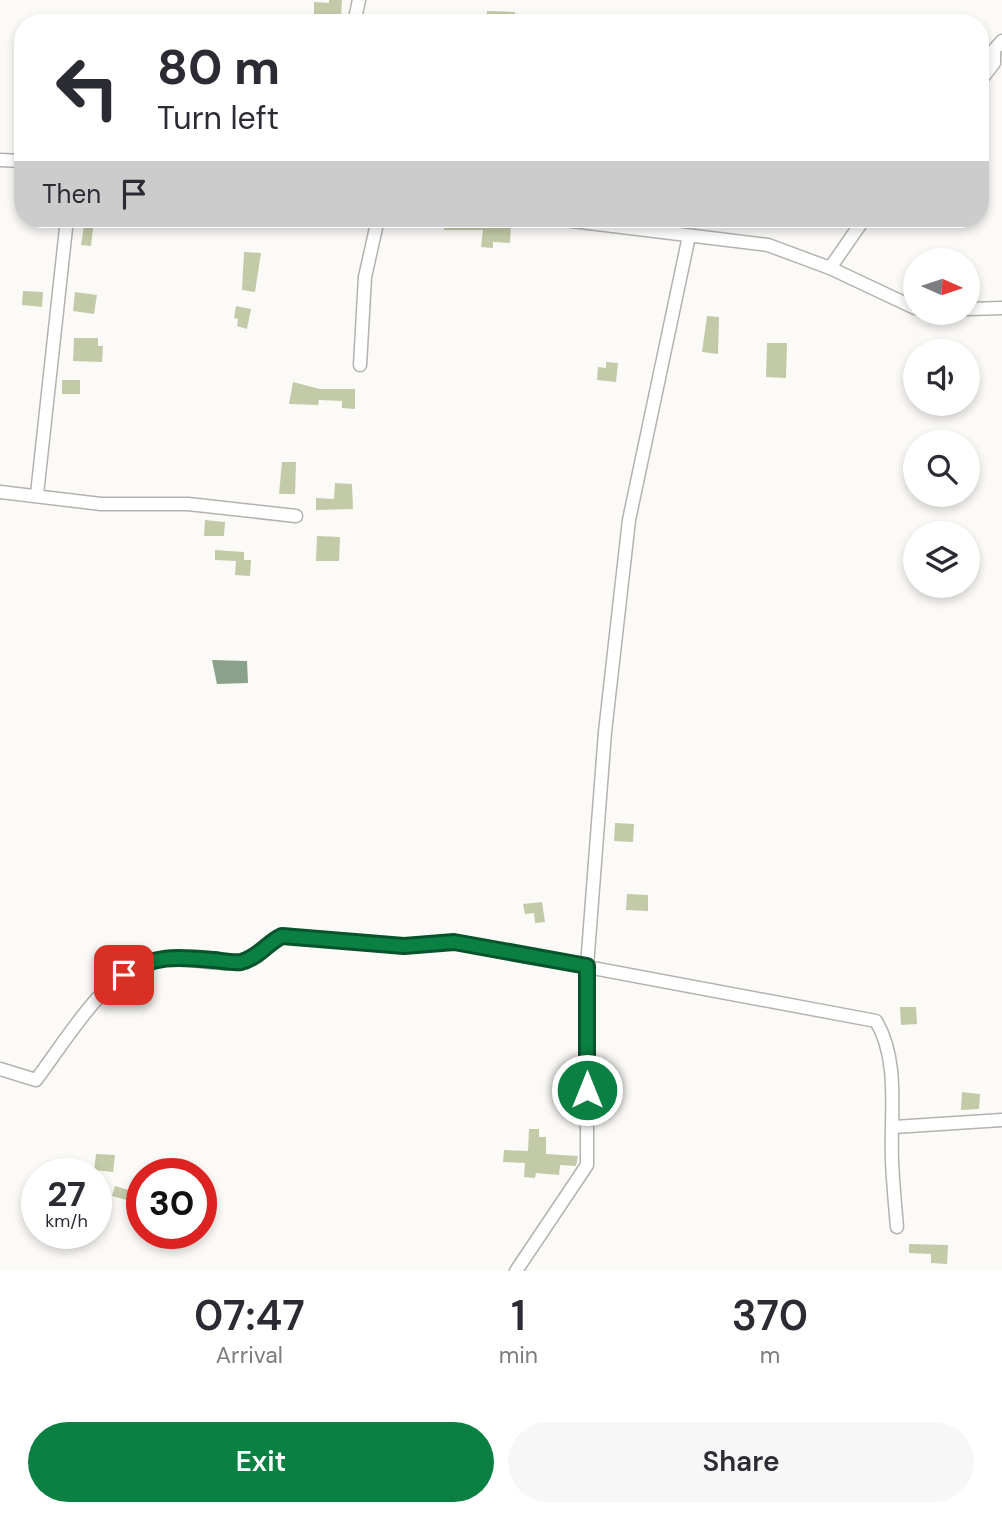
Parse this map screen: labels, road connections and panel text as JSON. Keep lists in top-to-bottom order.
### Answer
{
  "north": "right",
  "page": {
    "turn": ["80 m", "Turn left"],
    "then": "Then",
    "speed": "27 km/h",
    "limit": "30",
    "eta": [
      "07:47",
      "Arrival",
      "1",
      "min",
      "370",
      "m"
    ],
    "buttons": ["Exit", "Share"]
  }
}
